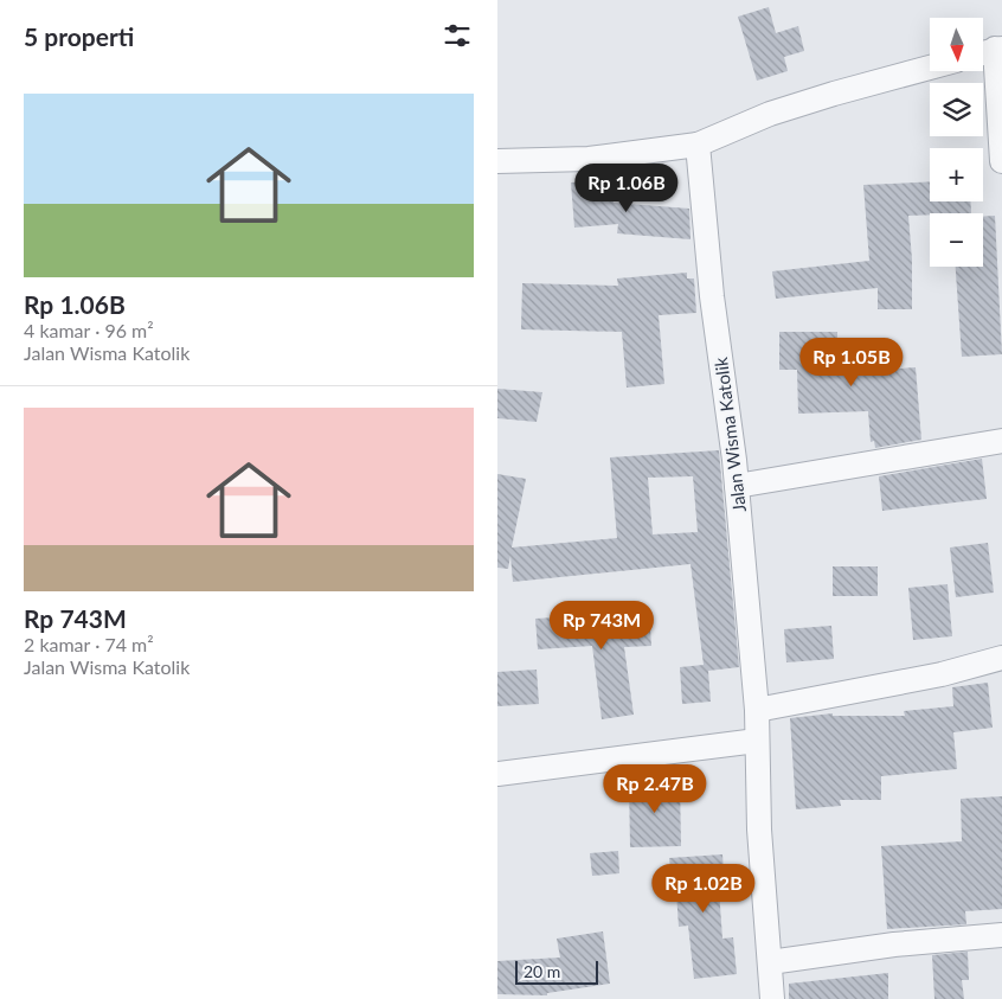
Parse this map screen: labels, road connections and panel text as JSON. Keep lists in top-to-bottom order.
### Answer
{
  "streets": {
    "street": ["Jalan Wisma Katolik"]
  },
  "scale_bar": "20 m",
  "north": "bottom",
  "page": {
    "heading": "5 properti",
    "map_buttons": ["+", "−"],
    "list": [
      {
        "name": "Rp 1.06B",
        "note": "4 kamar · 96 m² · Jalan Wisma Katolik"
      },
      {
        "name": "Rp 743M",
        "note": "2 kamar · 74 m² · Jalan Wisma Katolik"
      }
    ],
    "price": [
      "Rp 1.06B",
      "Rp 1.05B",
      "Rp 743M",
      "Rp 2.47B",
      "Rp 1.02B"
    ],
    "scale": "20 m"
  }
}
